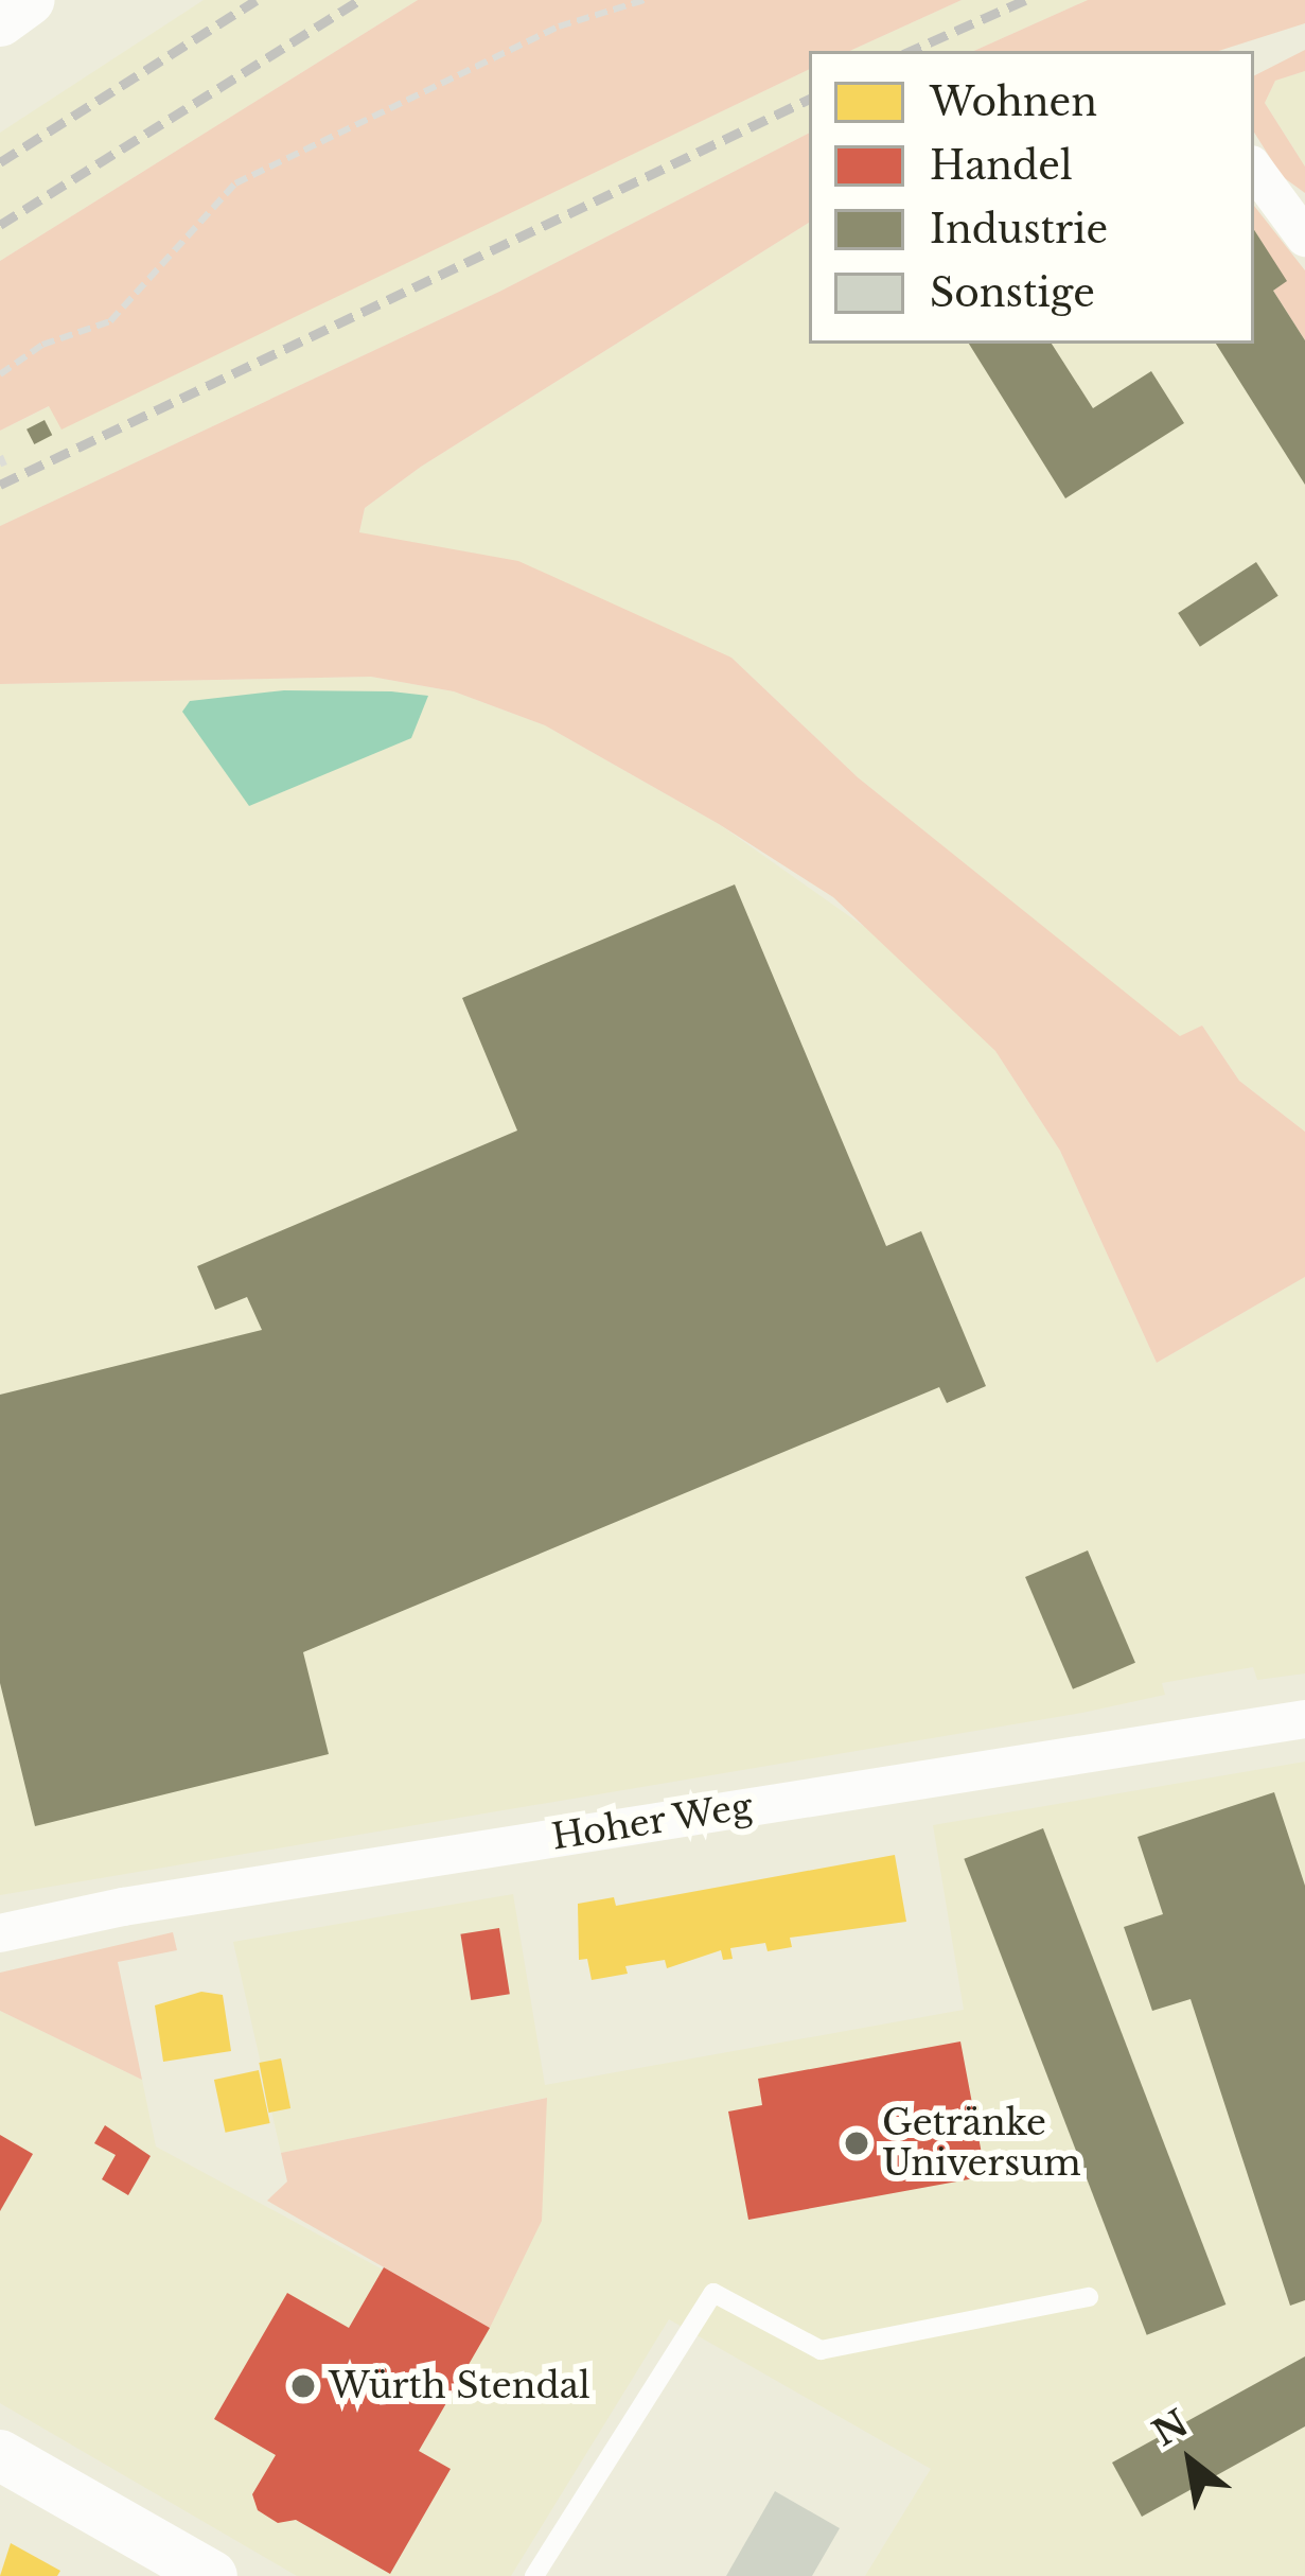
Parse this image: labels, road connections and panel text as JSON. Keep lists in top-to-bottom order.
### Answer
{
  "streets": {
    "street": ["Hoher Weg"]
  },
  "places": ["Getränke Universum", "Würth Stendal"],
  "legend": [
    "Wohnen",
    "Handel",
    "Industrie",
    "Sonstige"
  ],
  "north": "top left"
}
